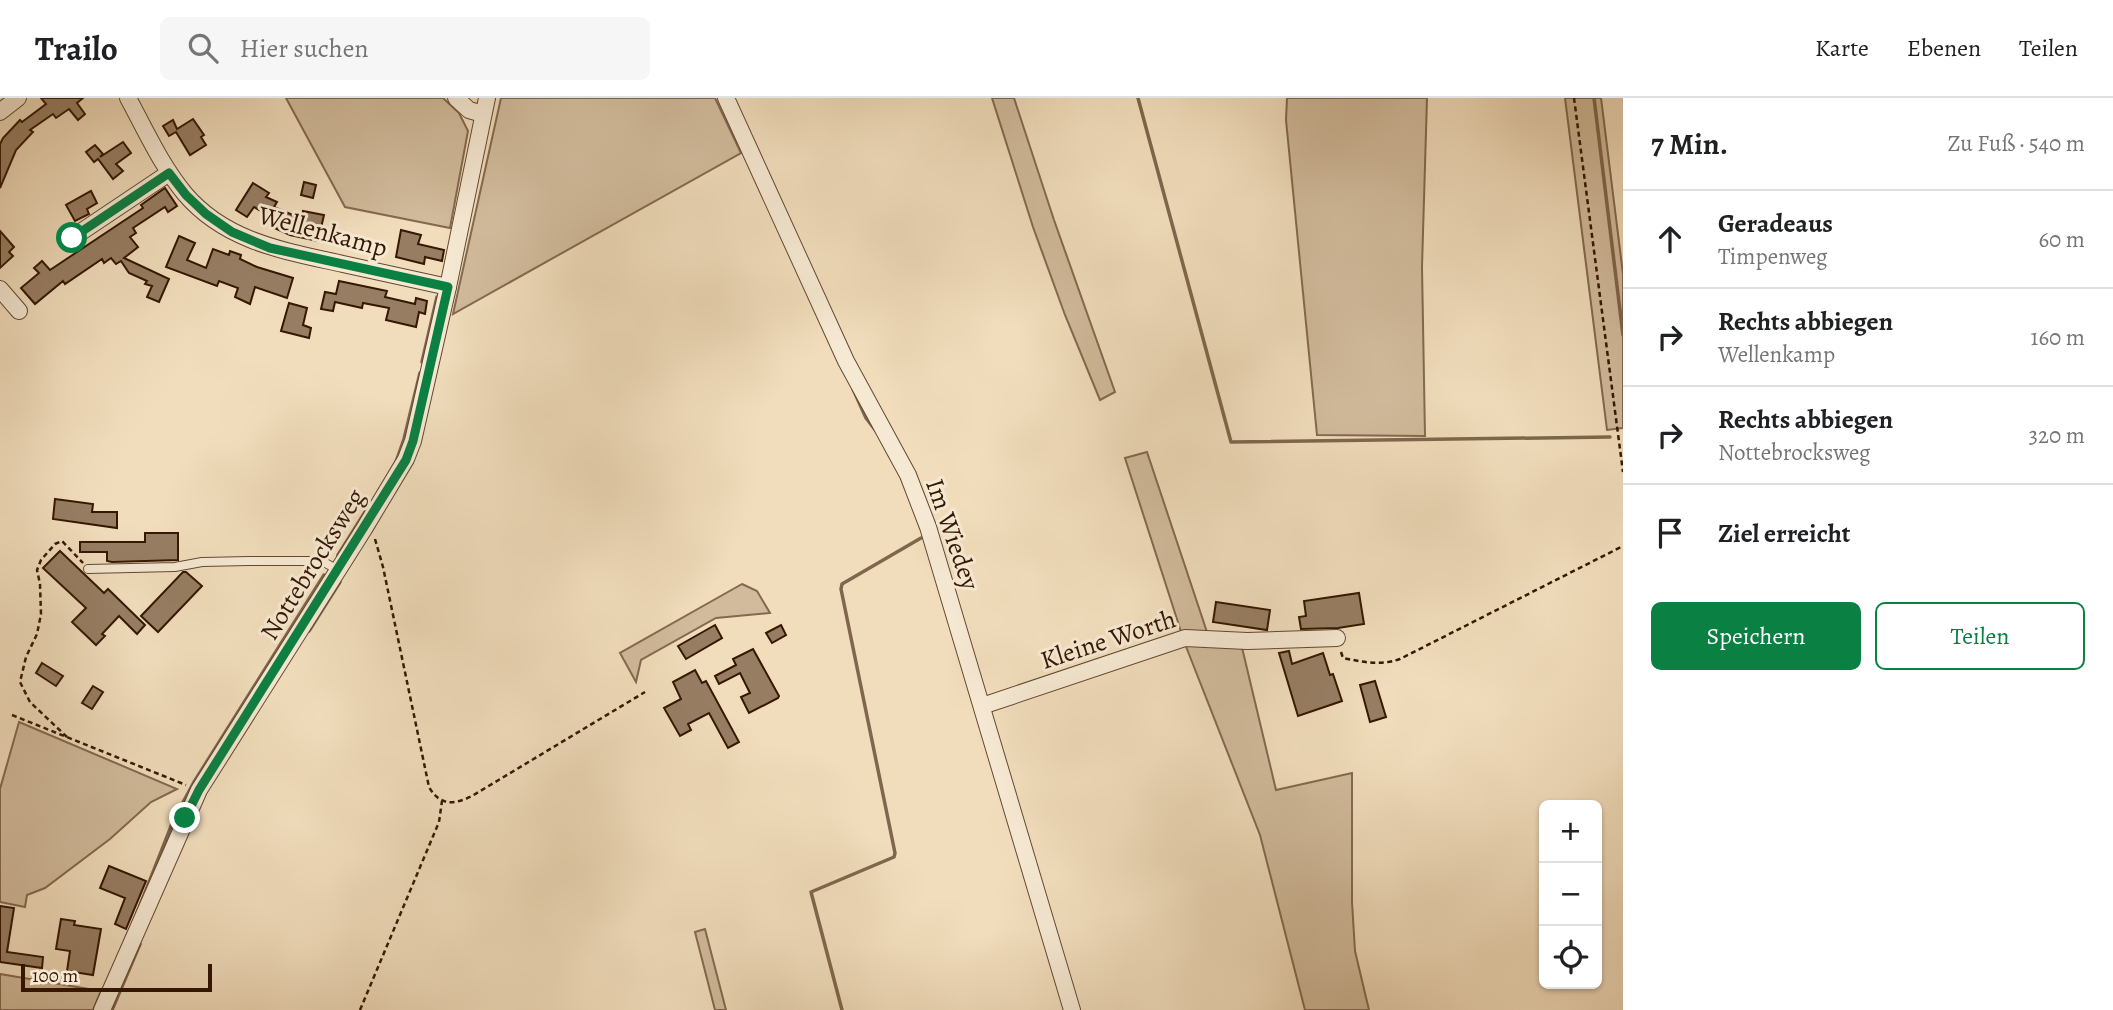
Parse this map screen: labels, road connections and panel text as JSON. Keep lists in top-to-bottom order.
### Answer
{
  "streets": {
    "street": [
      "Wellenkamp",
      "Im Wiedey",
      "Nottebrocksweg",
      "Kleine Worth"
    ]
  },
  "crossings": [
    ["Wellenkamp", "Nottebrocksweg"],
    ["Im Wiedey", "Kleine Worth"]
  ],
  "scale_bar": "100 m",
  "page": {
    "header": "Trailo",
    "search": "Hier suchen",
    "nav": ["Karte", "Ebenen", "Teilen"],
    "heading": ["7 Min.", "Zu Fuß · 540 m"],
    "list": [
      ["Geradeaus", "Timpenweg", "60 m"],
      ["Rechts abbiegen", "Wellenkamp", "160 m"],
      ["Rechts abbiegen", "Nottebrocksweg", "320 m"],
      "Ziel erreicht"
    ],
    "buttons": ["Speichern", "Teilen"],
    "map_buttons": ["+", "−"],
    "scale": "100 m"
  }
}
